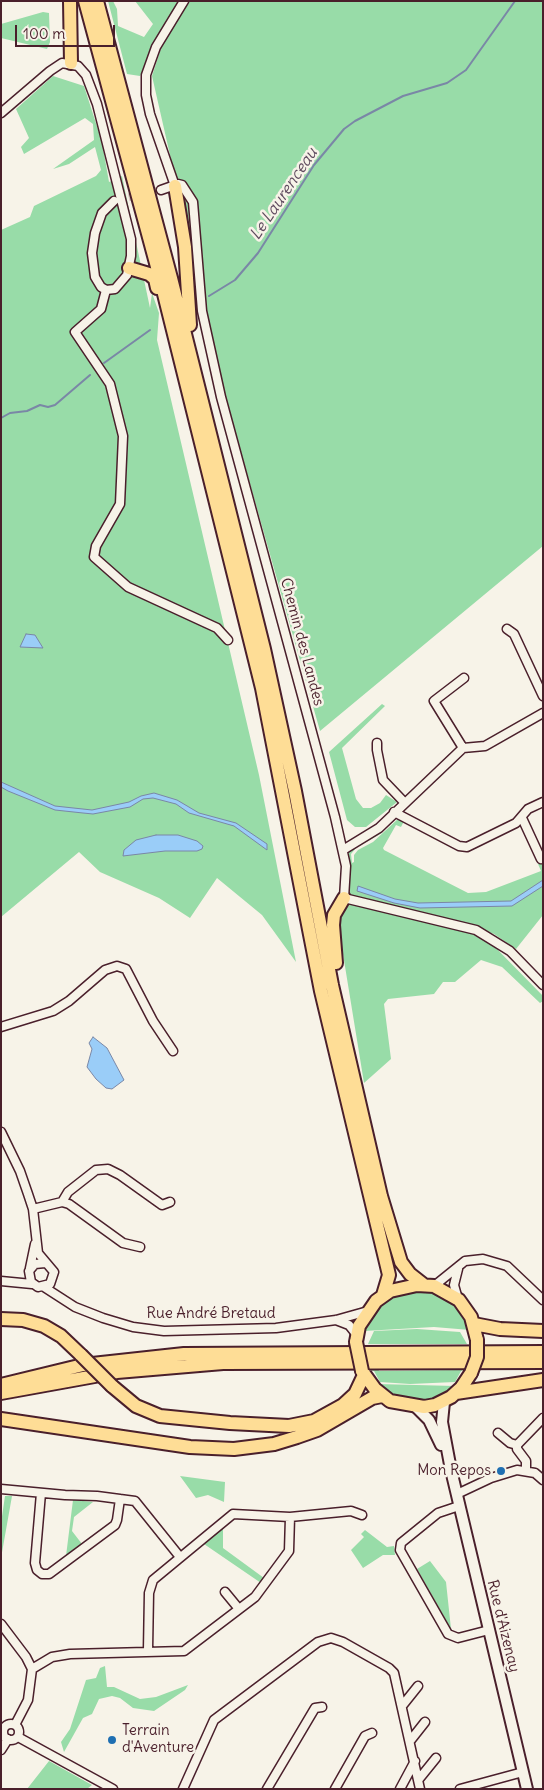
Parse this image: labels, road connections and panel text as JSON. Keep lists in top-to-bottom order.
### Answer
{
  "streets": {
    "main road": ["Rue d'Aizenay"],
    "street": ["Chemin des Landes", "Rue André Bretaud"]
  },
  "crossings": [
    ["Rue André Bretaud", "Rue d'Aizenay"]
  ],
  "water": ["Le Laurenceau"],
  "places": ["Mon Repos", "Terrain d'Aventure"],
  "scale_bar": "100 m"
}
